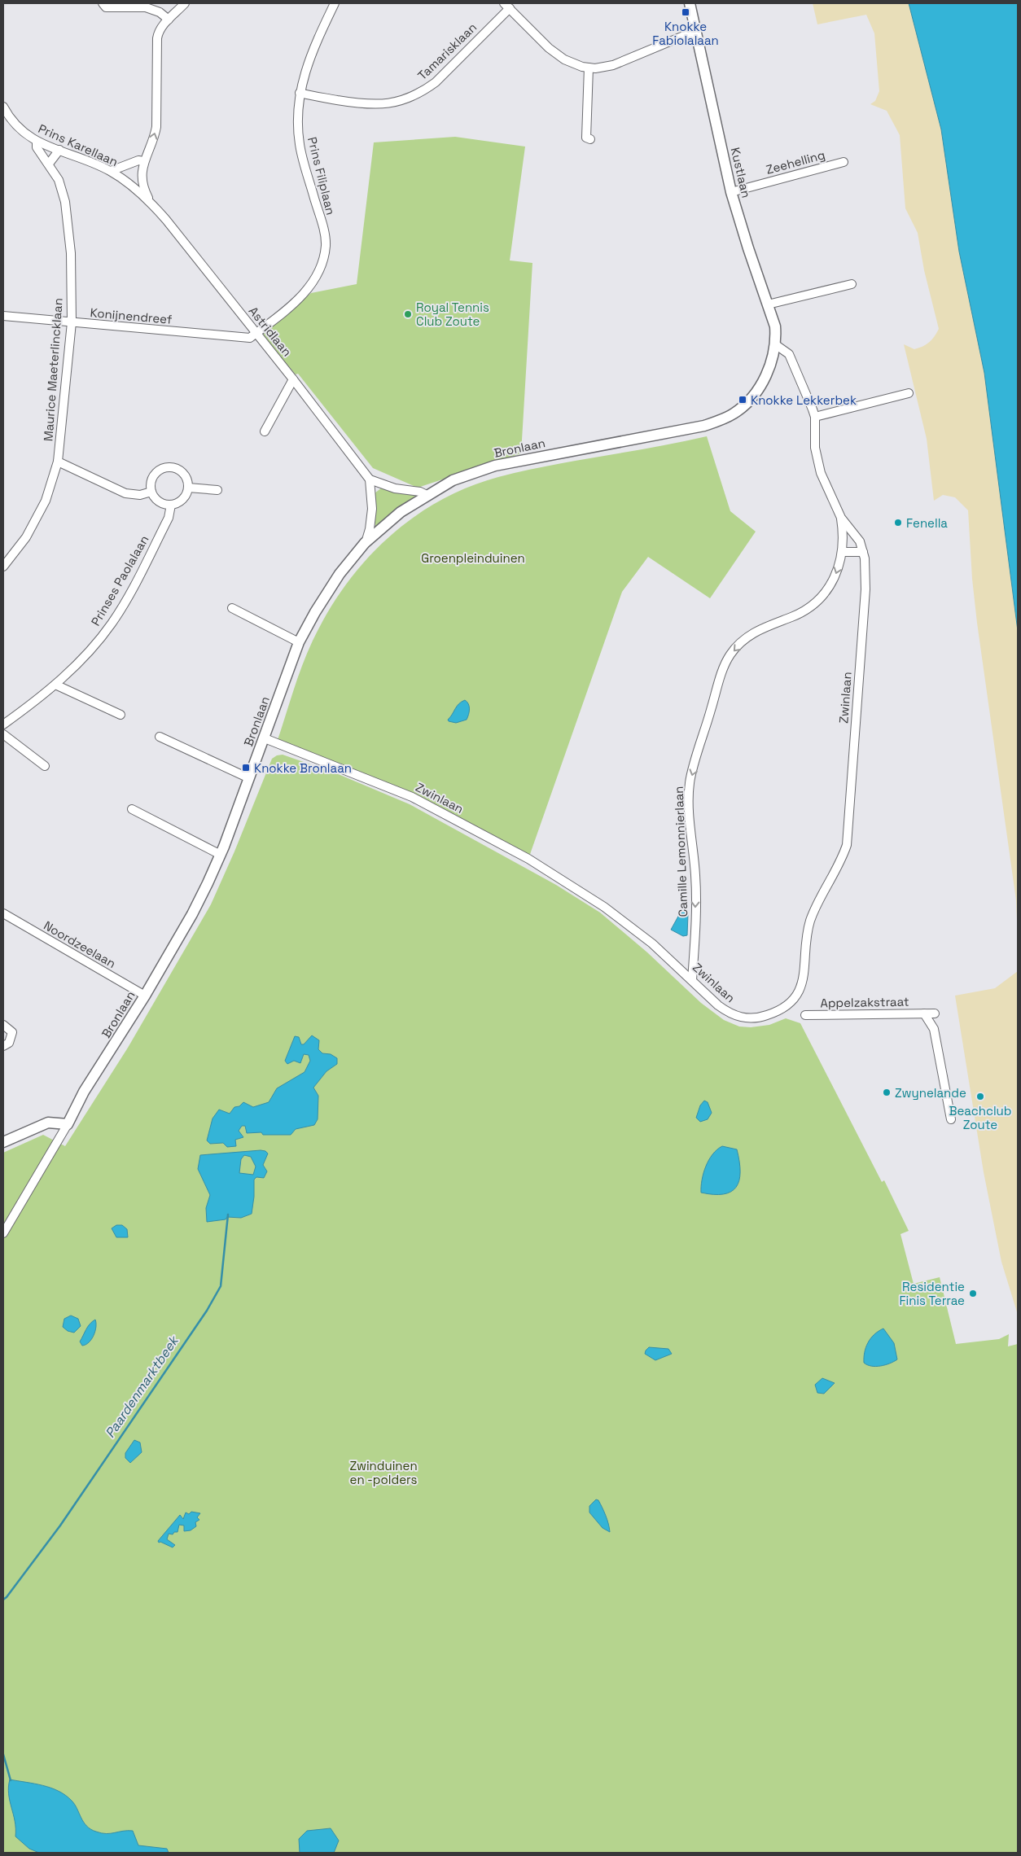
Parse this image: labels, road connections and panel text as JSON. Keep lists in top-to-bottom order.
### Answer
{
  "streets": {
    "street": [
      "Tamarisklaan",
      "Prins Karellaan",
      "Zeehelling",
      "Kustlaan",
      "Prins Filiplaan",
      "Konijnendreef",
      "Astridlaan",
      "Maurice Maeterlincklaan",
      "Bronlaan",
      "Prinses Paolalaan",
      "Zwinlaan",
      "Camille Lemonnierlaan",
      "Noordzeelaan",
      "Appelzakstraat"
    ]
  },
  "crossings": [
    ["Tamarisklaan", "Prins Filiplaan"],
    ["Prins Karellaan", "Astridlaan"],
    ["Prins Karellaan", "Maurice Maeterlincklaan"],
    ["Zeehelling", "Kustlaan"],
    ["Kustlaan", "Bronlaan"],
    ["Kustlaan", "Zwinlaan"],
    ["Prins Filiplaan", "Konijnendreef"],
    ["Prins Filiplaan", "Astridlaan"],
    ["Konijnendreef", "Astridlaan"],
    ["Konijnendreef", "Maurice Maeterlincklaan"],
    ["Bronlaan", "Zwinlaan"],
    ["Bronlaan", "Noordzeelaan"],
    ["Zwinlaan", "Camille Lemonnierlaan"]
  ],
  "one_way": ["Camille Lemonnierlaan"],
  "water": ["Paardenmarktbeek"],
  "parks": ["Groenpleinduinen", "Zwinduinen en -polders"],
  "places": {
    "transit": ["Knokke Fabiolalaan", "Knokke Lekkerbek", "Knokke Bronlaan"],
    "other": [
      "Royal Tennis Club Zoute",
      "Fenella",
      "Zwynelande",
      "Beachclub Zoute",
      "Residentie Finis Terrae"
    ]
  }
}
